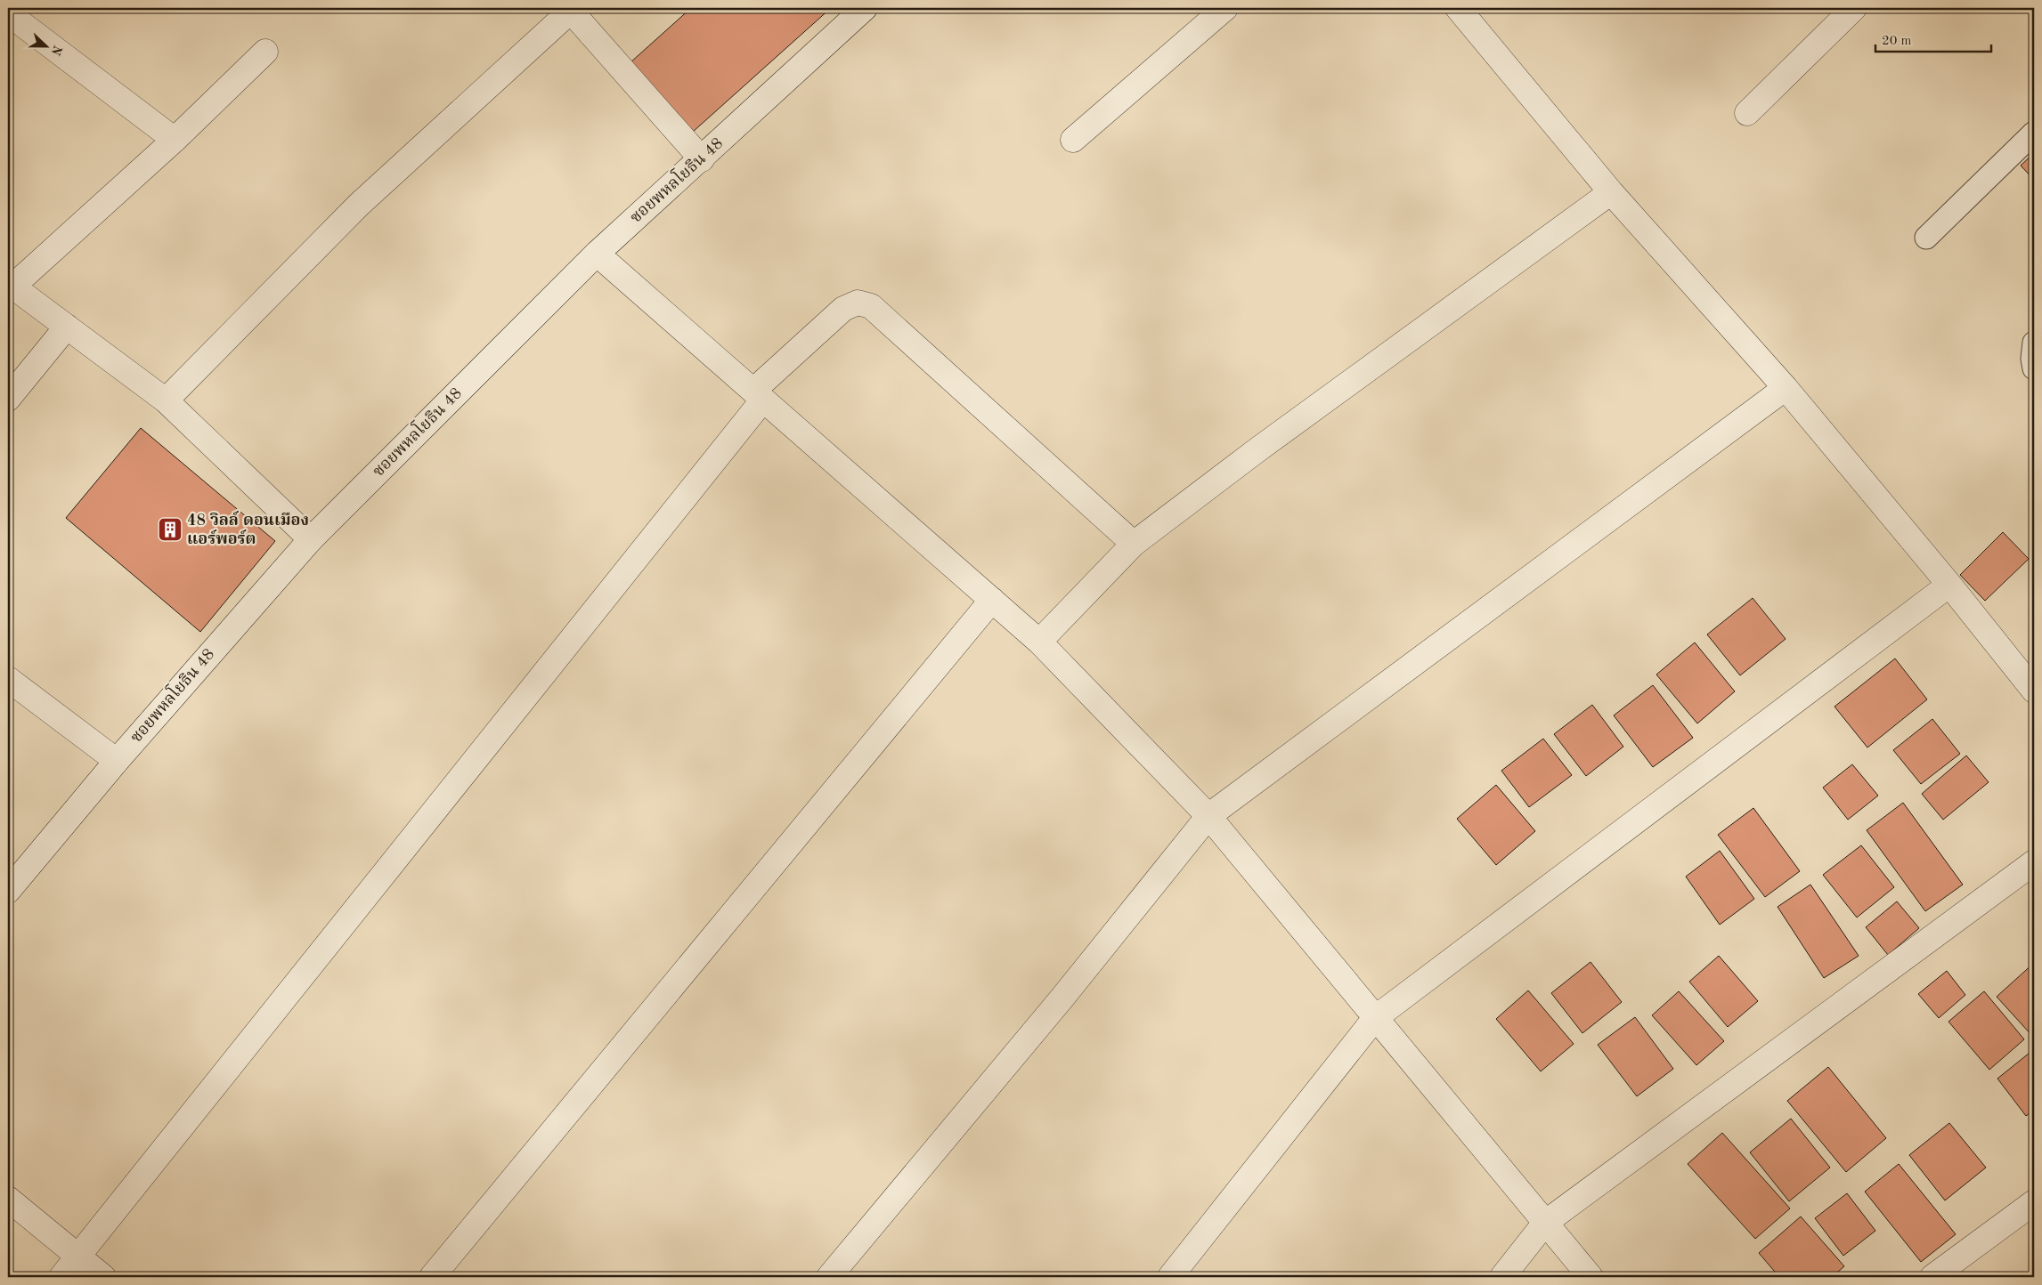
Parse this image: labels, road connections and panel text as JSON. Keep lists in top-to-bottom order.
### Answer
{
  "streets": {
    "street": ["ซอยพหลโยธิน 48"]
  },
  "places": {
    "building": ["48 วิลล์ ดอนเมือง แอร์พอร์ต"]
  },
  "scale_bar": "20 m",
  "north": "right"
}
